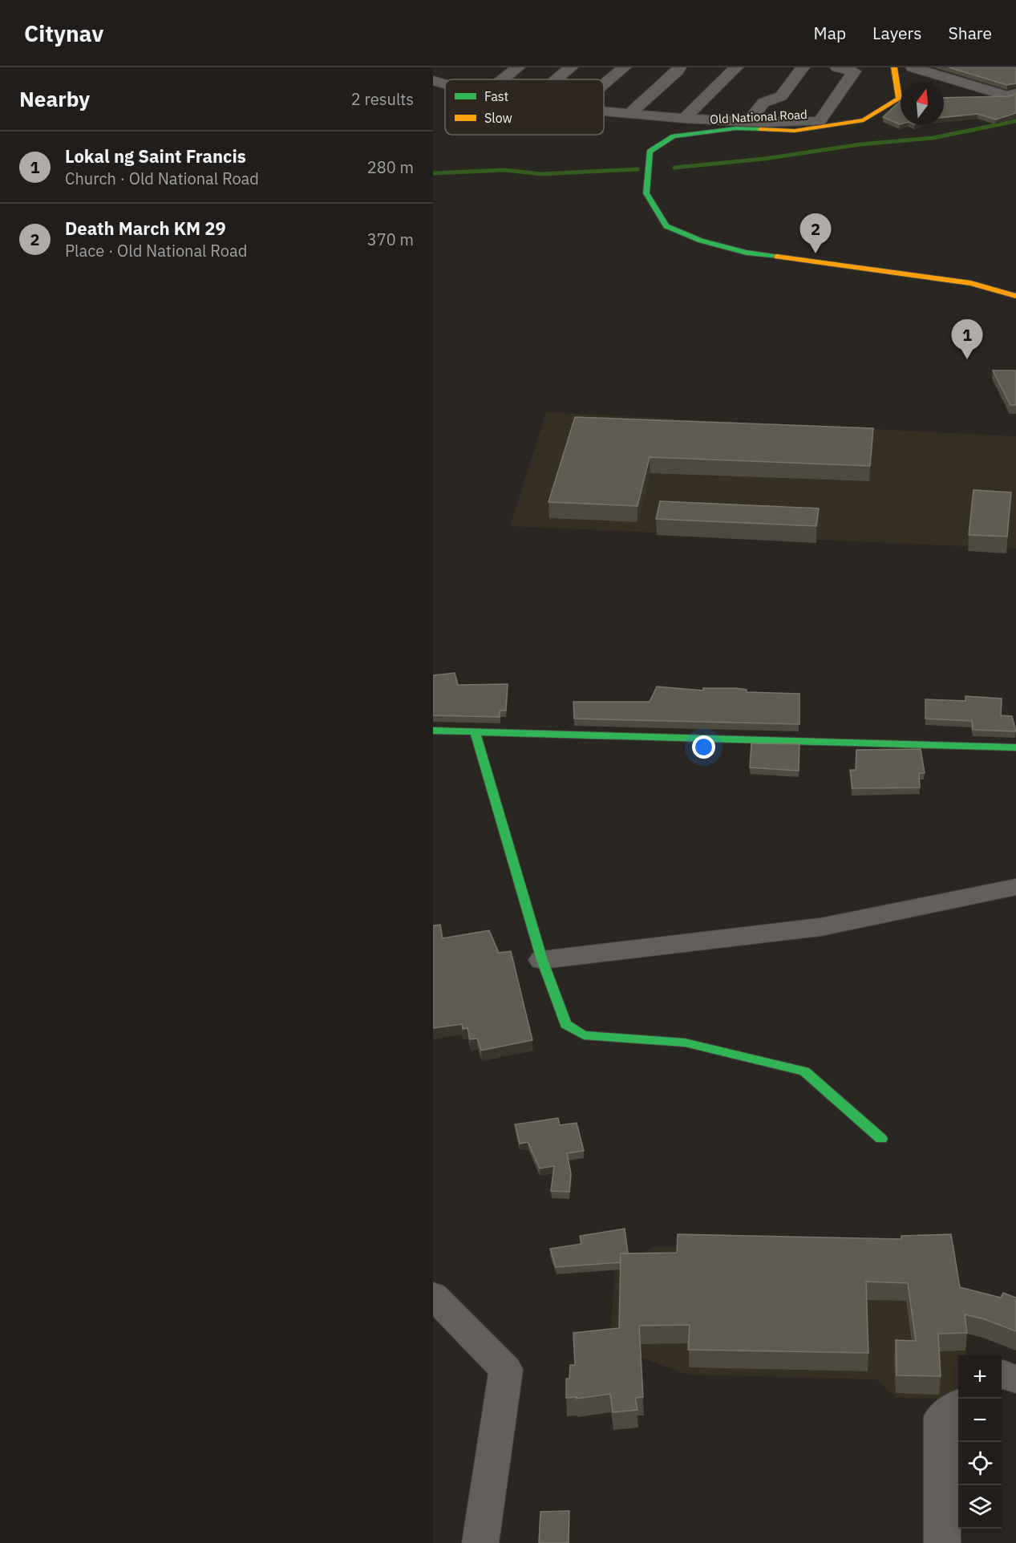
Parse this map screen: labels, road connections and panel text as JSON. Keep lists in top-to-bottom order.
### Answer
{
  "streets": {
    "main road": ["Old National Road"]
  },
  "legend": ["Fast", "Slow"],
  "north": "top",
  "page": {
    "header": "Citynav",
    "nav": ["Map", "Layers", "Share"],
    "heading": ["Nearby", "2 results"],
    "list": [
      {
        "mark": "1",
        "name": "Lokal ng Saint Francis",
        "note": "Church · Old National Road",
        "value": "280 m"
      },
      {
        "mark": "2",
        "name": "Death March KM 29",
        "note": "Place · Old National Road",
        "value": "370 m"
      }
    ],
    "pins": ["2", "1"],
    "map_buttons": ["+", "−"]
  }
}
